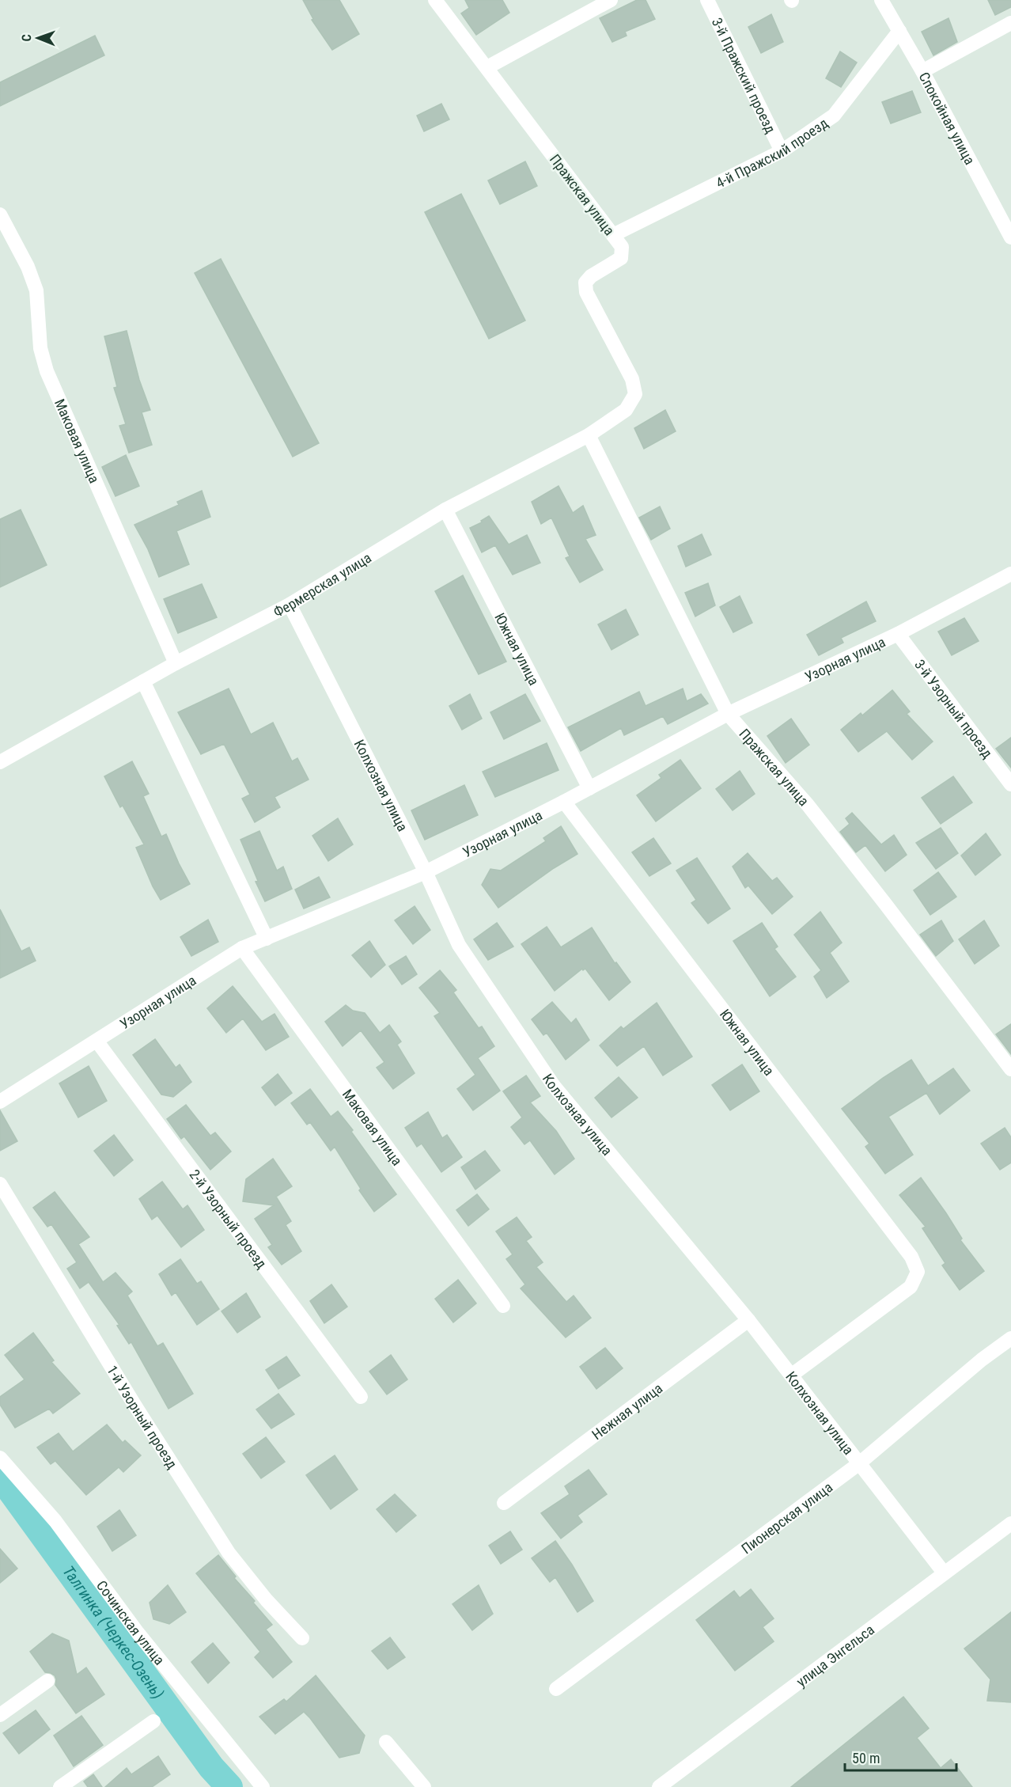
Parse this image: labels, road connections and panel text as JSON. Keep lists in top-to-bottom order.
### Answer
{
  "streets": {
    "street": [
      "3-й Пражский проезд",
      "Спокойная улица",
      "4-й Пражский проезд",
      "Пражская улица",
      "Маковая улица",
      "Фермерская улица",
      "Южная улица",
      "Узорная улица",
      "3-й Узорный проезд",
      "Колхозная улица",
      "2-й Узорный проезд",
      "Нежная улица",
      "1-й Узорный проезд",
      "Пионерская улица",
      "Сочинская улица",
      "улица Энгельса"
    ]
  },
  "crossings": [
    ["3-й Пражский проезд", "4-й Пражский проезд"],
    ["Спокойная улица", "4-й Пражский проезд"],
    ["4-й Пражский проезд", "Пражская улица"],
    ["Пражская улица", "Фермерская улица"],
    ["Пражская улица", "Узорная улица"],
    ["Маковая улица", "Фермерская улица"],
    ["Маковая улица", "Узорная улица"],
    ["Фермерская улица", "Южная улица"],
    ["Фермерская улица", "Колхозная улица"],
    ["Южная улица", "Узорная улица"],
    ["Южная улица", "Колхозная улица"],
    ["Узорная улица", "3-й Узорный проезд"],
    ["Узорная улица", "Колхозная улица"],
    ["Узорная улица", "2-й Узорный проезд"],
    ["Колхозная улица", "Нежная улица"],
    ["Колхозная улица", "Пионерская улица"],
    ["Колхозная улица", "улица Энгельса"]
  ],
  "water": ["Талгинка (Черкес-Озень)"],
  "scale_bar": "50 m",
  "north": "left"
}
